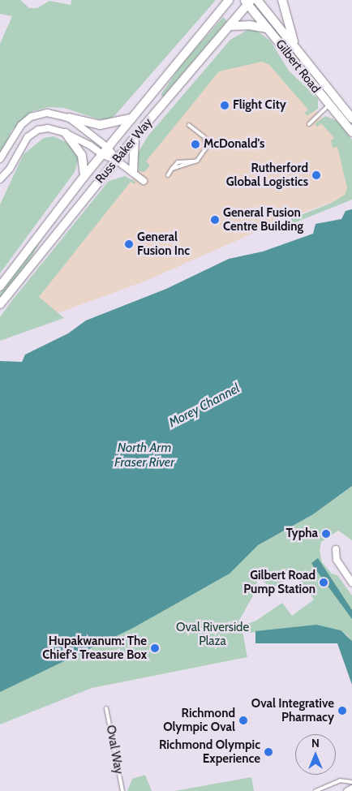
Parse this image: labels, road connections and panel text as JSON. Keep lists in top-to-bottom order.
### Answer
{
  "streets": {
    "main road": ["Gilbert Road", "Russ Baker Way"],
    "lane": ["Oval Way"]
  },
  "crossings": [
    ["Gilbert Road", "Russ Baker Way"]
  ],
  "water": ["Morey Channel", "North Arm Fraser River"],
  "parks": ["Oval Riverside Plaza"],
  "places": [
    "Flight City",
    "McDonald's",
    "Rutherford Global Logistics",
    "General Fusion Centre Building",
    "General Fusion Inc",
    "Typha",
    "Gilbert Road Pump Station",
    "Hupakwanum: The Chief's Treasure Box",
    "Oval Integrative Pharmacy",
    "Richmond Olympic Oval",
    "Richmond Olympic Experience"
  ],
  "north": "top"
}
